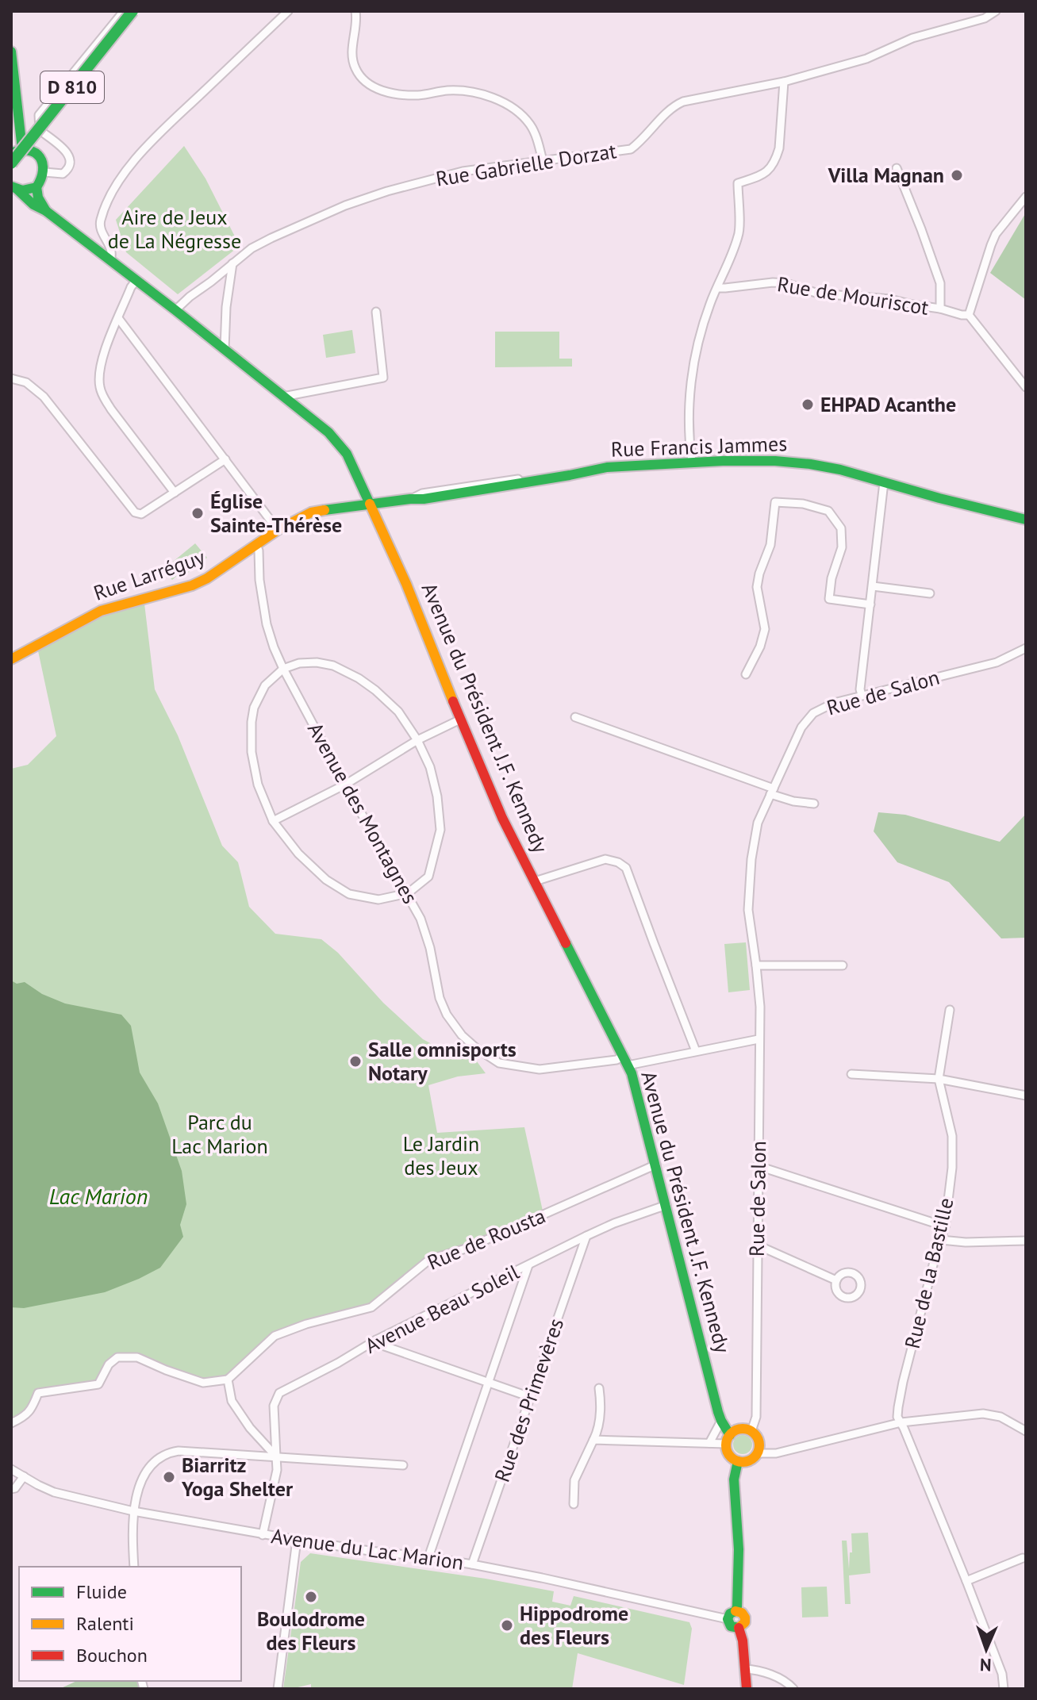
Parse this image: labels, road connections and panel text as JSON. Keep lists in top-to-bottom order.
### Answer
{
  "streets": {
    "street": [
      "D 810",
      "Rue Gabrielle Dorzat",
      "Rue de Mouriscot",
      "Rue Francis Jammes",
      "Rue Larréguy",
      "Rue de Salon",
      "Avenue du Président J.F. Kennedy",
      "Avenue des Montagnes",
      "Rue de Rousta",
      "Rue de la Bastille",
      "Avenue Beau Soleil",
      "Rue des Primevères",
      "Avenue du Lac Marion"
    ]
  },
  "crossings": [
    ["Rue Gabrielle Dorzat", "Avenue du Président J.F. Kennedy"],
    ["Rue Francis Jammes", "Rue Larréguy"],
    ["Rue Francis Jammes", "Avenue du Président J.F. Kennedy"],
    ["Rue Larréguy", "Avenue du Président J.F. Kennedy"],
    ["Rue Larréguy", "Avenue des Montagnes"],
    ["Rue de Salon", "Avenue du Président J.F. Kennedy"],
    ["Avenue du Président J.F. Kennedy", "Avenue des Montagnes"],
    ["Avenue du Président J.F. Kennedy", "Rue de Rousta"],
    ["Avenue du Président J.F. Kennedy", "Avenue Beau Soleil"],
    ["Avenue Beau Soleil", "Rue des Primevères"],
    ["Avenue Beau Soleil", "Avenue du Lac Marion"],
    ["Rue des Primevères", "Avenue du Lac Marion"]
  ],
  "water": ["Lac Marion"],
  "parks": ["Aire de Jeux de La Négresse", "Parc du Lac Marion", "Le Jardin des Jeux"],
  "places": [
    "Villa Magnan",
    "EHPAD Acanthe",
    "Église Sainte-Thérèse",
    "Salle omnisports Notary",
    "Biarritz Yoga Shelter",
    "Boulodrome des Fleurs",
    "Hippodrome des Fleurs"
  ],
  "legend": ["Fluide", "Ralenti", "Bouchon"],
  "north": "bottom"
}
